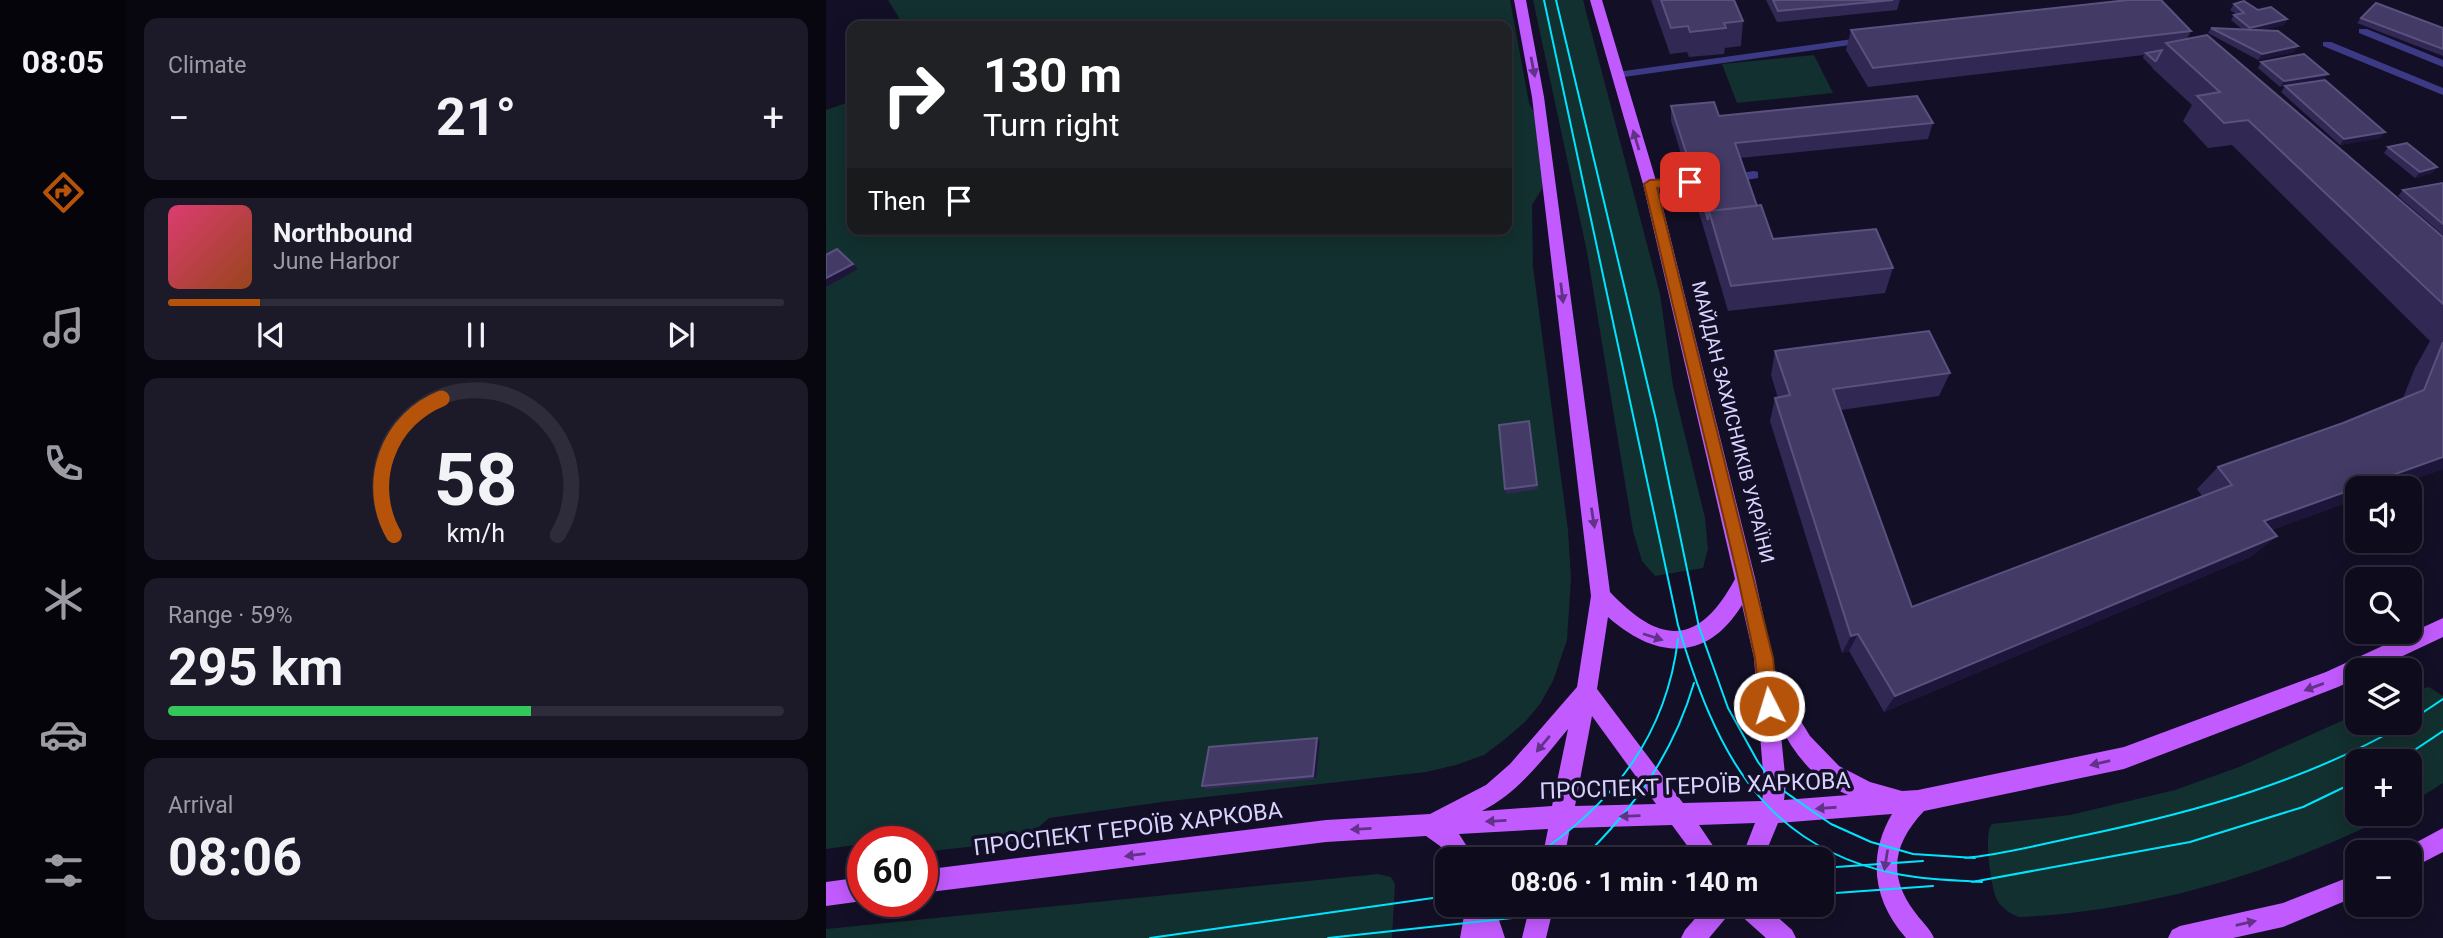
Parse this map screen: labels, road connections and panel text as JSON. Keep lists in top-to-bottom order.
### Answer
{
  "streets": {
    "main road": ["МАЙДАН ЗАХИСНИКІВ УКРАЇНИ", "ПРОСПЕКТ ГЕРОЇВ ХАРКОВА"]
  },
  "crossings": [
    ["МАЙДАН ЗАХИСНИКІВ УКРАЇНИ", "ПРОСПЕКТ ГЕРОЇВ ХАРКОВА"]
  ],
  "one_way": ["ПРОСПЕКТ ГЕРОЇВ ХАРКОВА"],
  "page": {
    "tabs": "08:05",
    "tile": [
      "Climate",
      ["Range · 59%", "295 km"],
      ["Arrival", "08:06"]
    ],
    "turn": ["130 m", "Turn right"],
    "heat": ["−", "21°", "+"],
    "then": "Then",
    "song": ["Northbound", "June Harbor"],
    "map_buttons": ["+", "−"],
    "limit": "60",
    "trip": "08:06 · 1 min · 140 m",
    "gauge": ["58", "km/h"]
  }
}
